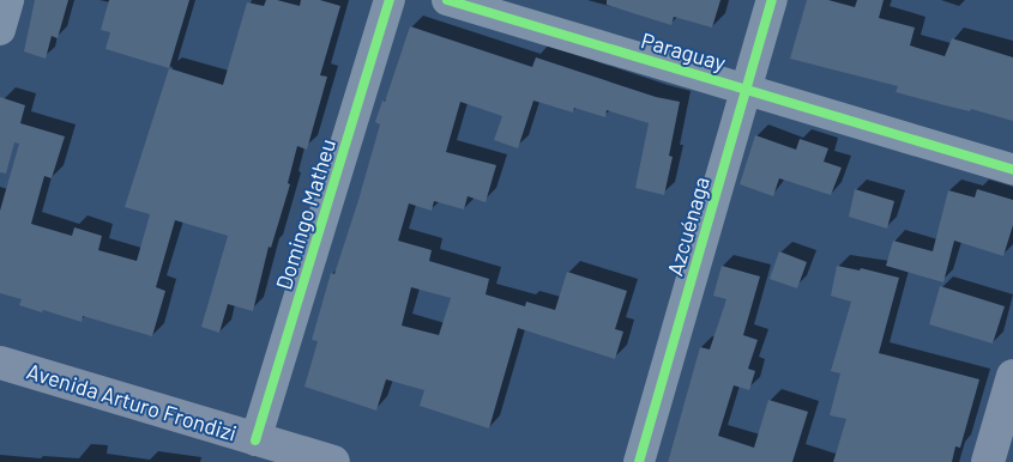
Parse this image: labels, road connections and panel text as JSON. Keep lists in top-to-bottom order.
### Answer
{
  "streets": {
    "main road": ["Avenida Arturo Frondizi"],
    "street": ["Paraguay", "Domingo Matheu", "Azcuénaga"]
  },
  "crossings": [
    ["Paraguay", "Azcuénaga"],
    ["Domingo Matheu", "Avenida Arturo Frondizi"]
  ]
}
